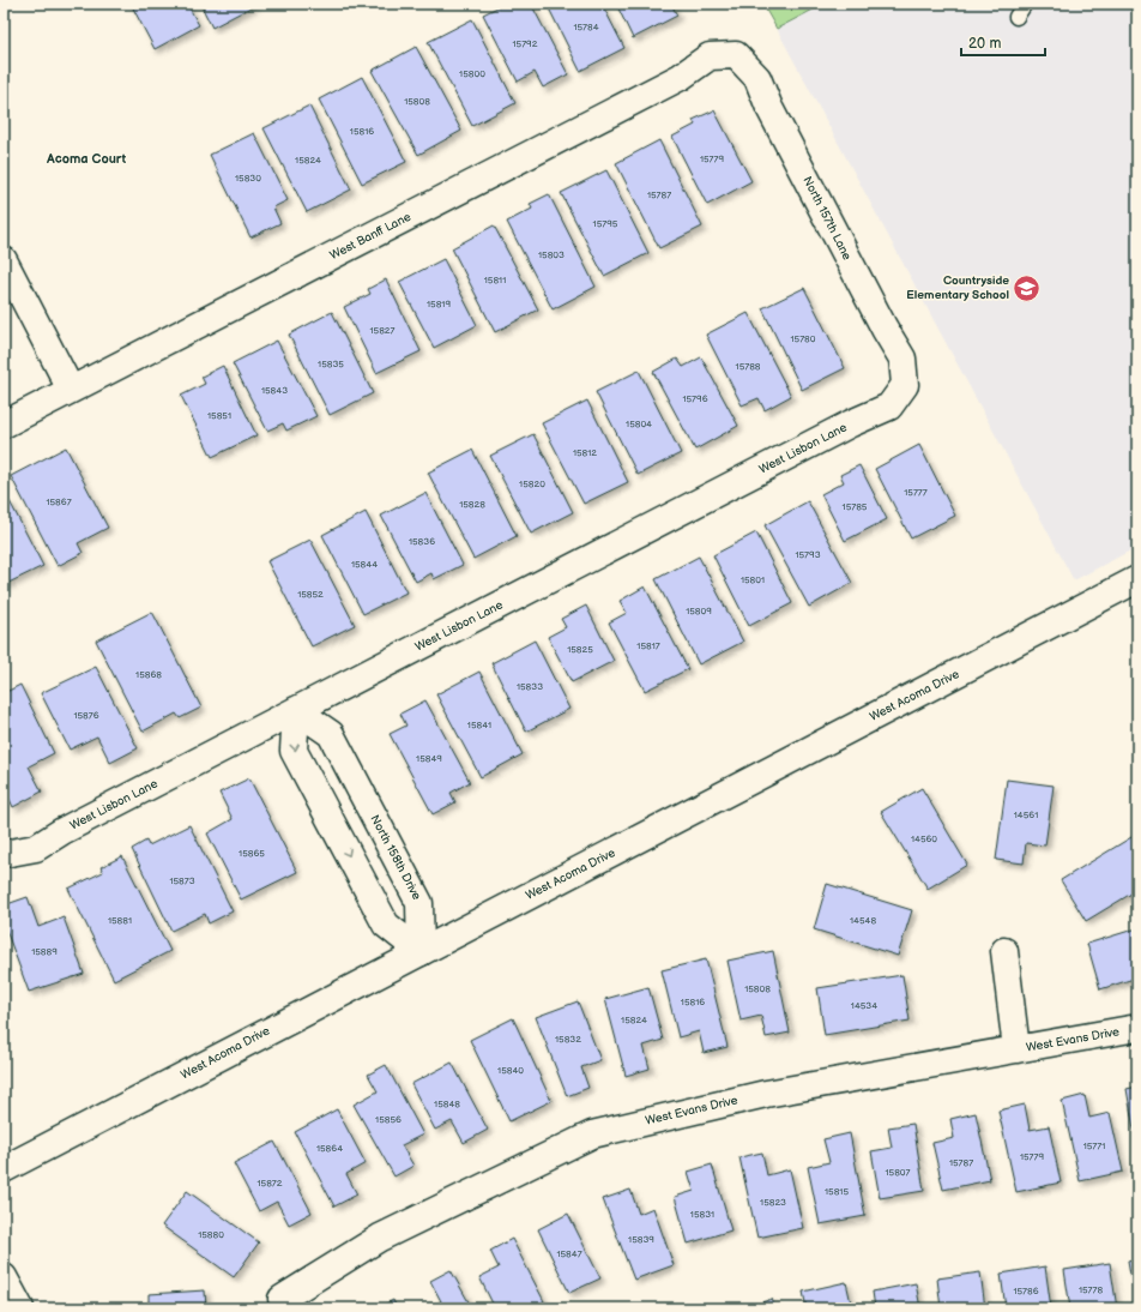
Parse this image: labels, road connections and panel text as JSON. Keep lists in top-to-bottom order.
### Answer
{
  "streets": {
    "street": [
      "North 157th Lane",
      "West Banff Lane",
      "West Lisbon Lane",
      "West Acoma Drive",
      "North 158th Drive",
      "West Evans Drive"
    ]
  },
  "crossings": [
    ["North 157th Lane", "West Banff Lane"],
    ["North 157th Lane", "West Lisbon Lane"],
    ["West Lisbon Lane", "North 158th Drive"],
    ["West Acoma Drive", "North 158th Drive"]
  ],
  "districts": ["Acoma Court"],
  "places": {
    "school or university": ["Countryside Elementary School"]
  },
  "house_numbers": [
    "15784",
    "15792",
    "15800",
    "15808",
    "15816",
    "15779",
    "15824",
    "15830",
    "15787",
    "15795",
    "15803",
    "15811",
    "15819",
    "15827",
    "15780",
    "15835",
    "15788",
    "15843",
    "15796",
    "15851",
    "15804",
    "15812",
    "15820",
    "15777",
    "15867",
    "15828",
    "15785",
    "15836",
    "15793",
    "15844",
    "15801",
    "15852",
    "15809",
    "15817",
    "15825",
    "15868",
    "15833",
    "15876",
    "15841",
    "15849",
    "14561",
    "14560",
    "15865",
    "15873",
    "15881",
    "14548",
    "15889",
    "15808",
    "15816",
    "14534",
    "15824",
    "15832",
    "15840",
    "15848",
    "15856",
    "15771",
    "15864",
    "15779",
    "15787",
    "15807",
    "15872",
    "15815",
    "15823",
    "15831",
    "15880",
    "15839",
    "15847",
    "15778",
    "15786"
  ],
  "scale_bar": "20 m"
}
